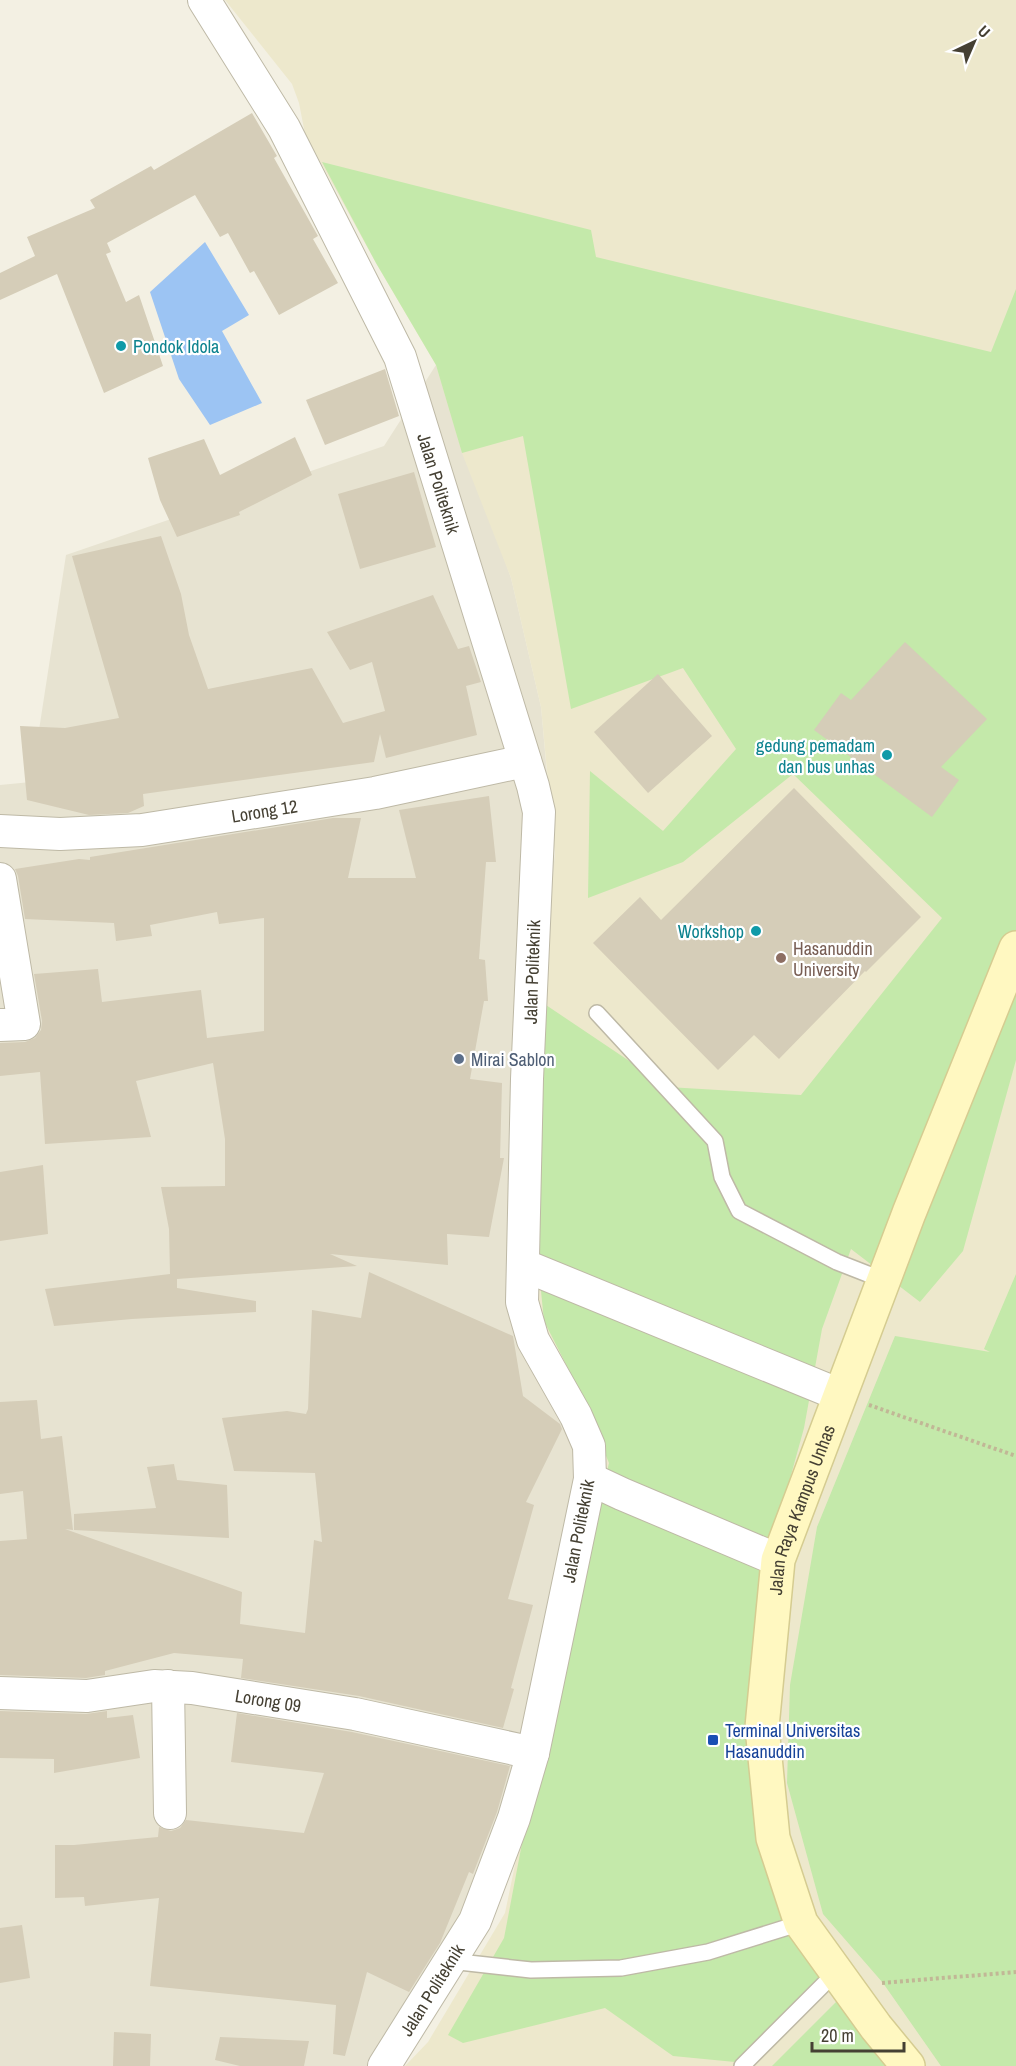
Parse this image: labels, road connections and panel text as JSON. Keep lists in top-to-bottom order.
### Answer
{
  "streets": {
    "street": [
      "Jalan Politeknik",
      "Lorong 12",
      "Jalan Raya Kampus Unhas",
      "Lorong 09"
    ]
  },
  "crossings": [
    ["Jalan Politeknik", "Lorong 12"],
    ["Jalan Politeknik", "Lorong 09"]
  ],
  "places": {
    "other": [
      "Pondok Idola",
      "gedung pemadam dan bus unhas",
      "Workshop",
      "Hasanuddin University",
      "Mirai Sablon"
    ],
    "transit": ["Terminal Universitas Hasanuddin"]
  },
  "scale_bar": "20 m",
  "north": "top right"
}
